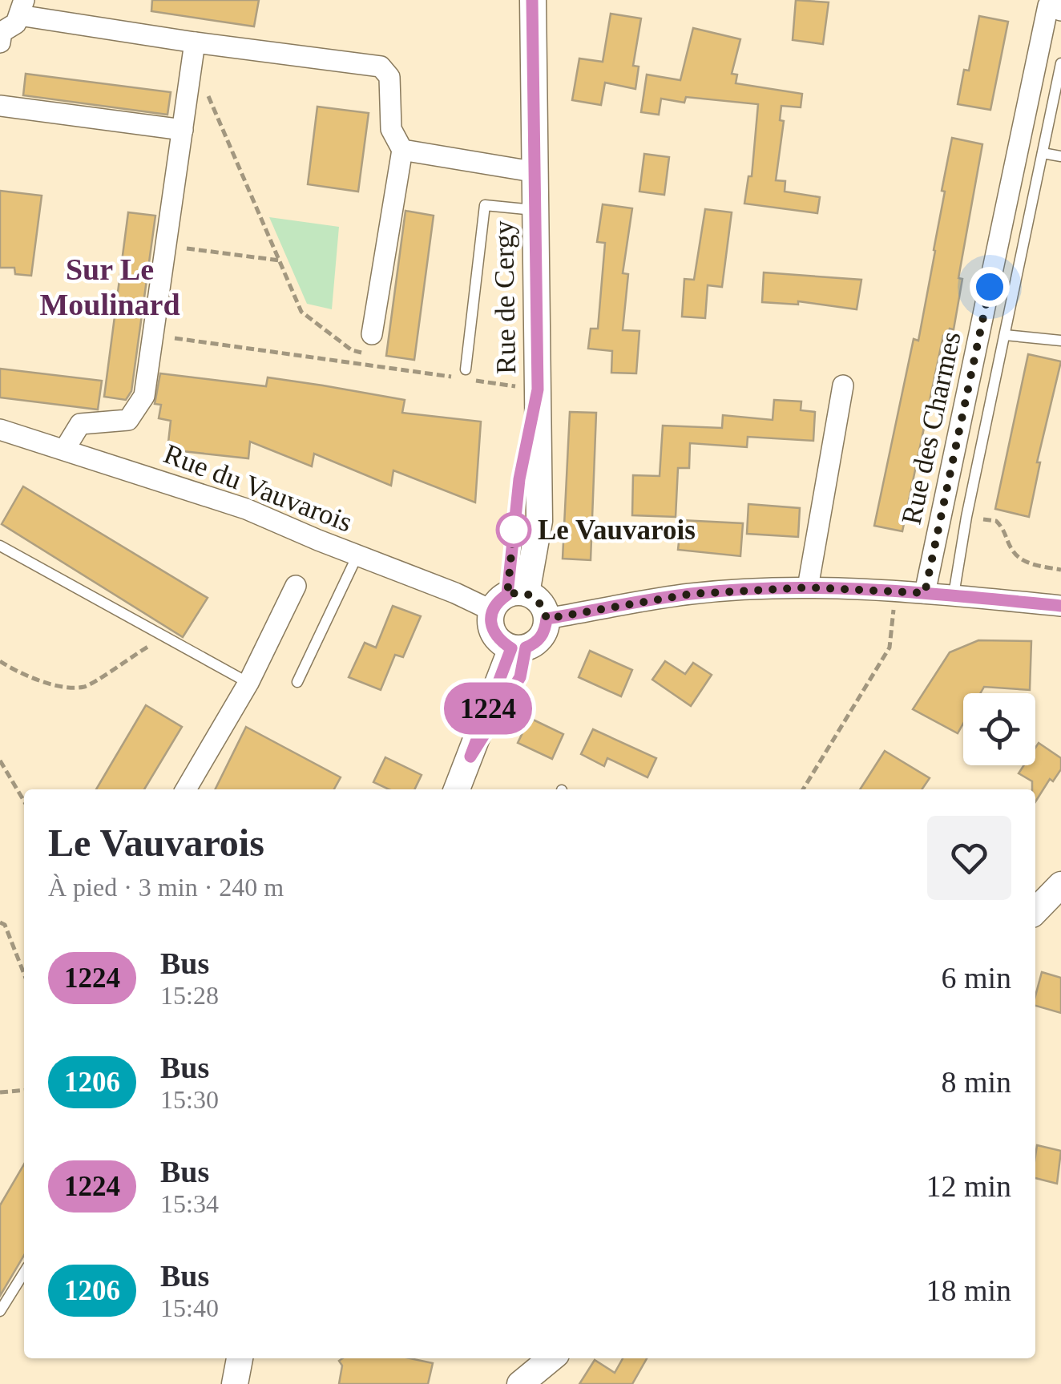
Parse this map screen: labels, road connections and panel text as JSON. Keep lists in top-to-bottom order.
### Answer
{
  "streets": {
    "street": ["Rue de Cergy", "Rue des Charmes", "Rue du Vauvarois"]
  },
  "crossings": [
    ["Rue de Cergy", "Rue du Vauvarois"]
  ],
  "districts": ["Sur Le Moulinard"],
  "places": ["Le Vauvarois"],
  "lines": ["bus line 1224"],
  "page": {
    "on_map": "1224",
    "heading": ["Le Vauvarois", "À pied · 3 min · 240 m"],
    "list": [
      {
        "mark": "1224",
        "name": "Bus",
        "note": "15:28",
        "value": "6 min"
      },
      {
        "mark": "1206",
        "name": "Bus",
        "note": "15:30",
        "value": "8 min"
      },
      {
        "mark": "1224",
        "name": "Bus",
        "note": "15:34",
        "value": "12 min"
      },
      {
        "mark": "1206",
        "name": "Bus",
        "note": "15:40",
        "value": "18 min"
      }
    ]
  }
}
